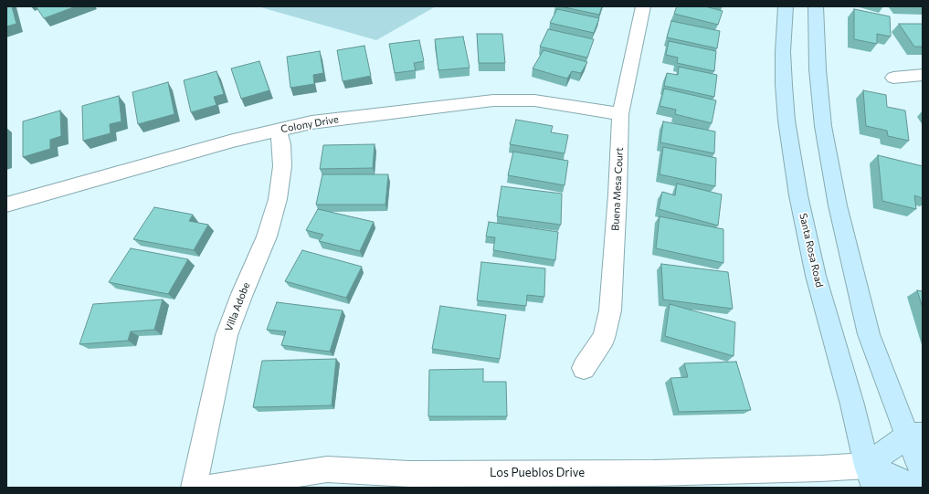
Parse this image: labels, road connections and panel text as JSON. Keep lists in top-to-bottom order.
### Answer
{
  "streets": {
    "main road": ["Santa Rosa Road", "Los Pueblos Drive"],
    "street": ["Colony Drive", "Buena Mesa Court", "Villa Adobe"]
  },
  "crossings": [
    ["Colony Drive", "Buena Mesa Court"],
    ["Colony Drive", "Villa Adobe"],
    ["Santa Rosa Road", "Los Pueblos Drive"]
  ]
}
